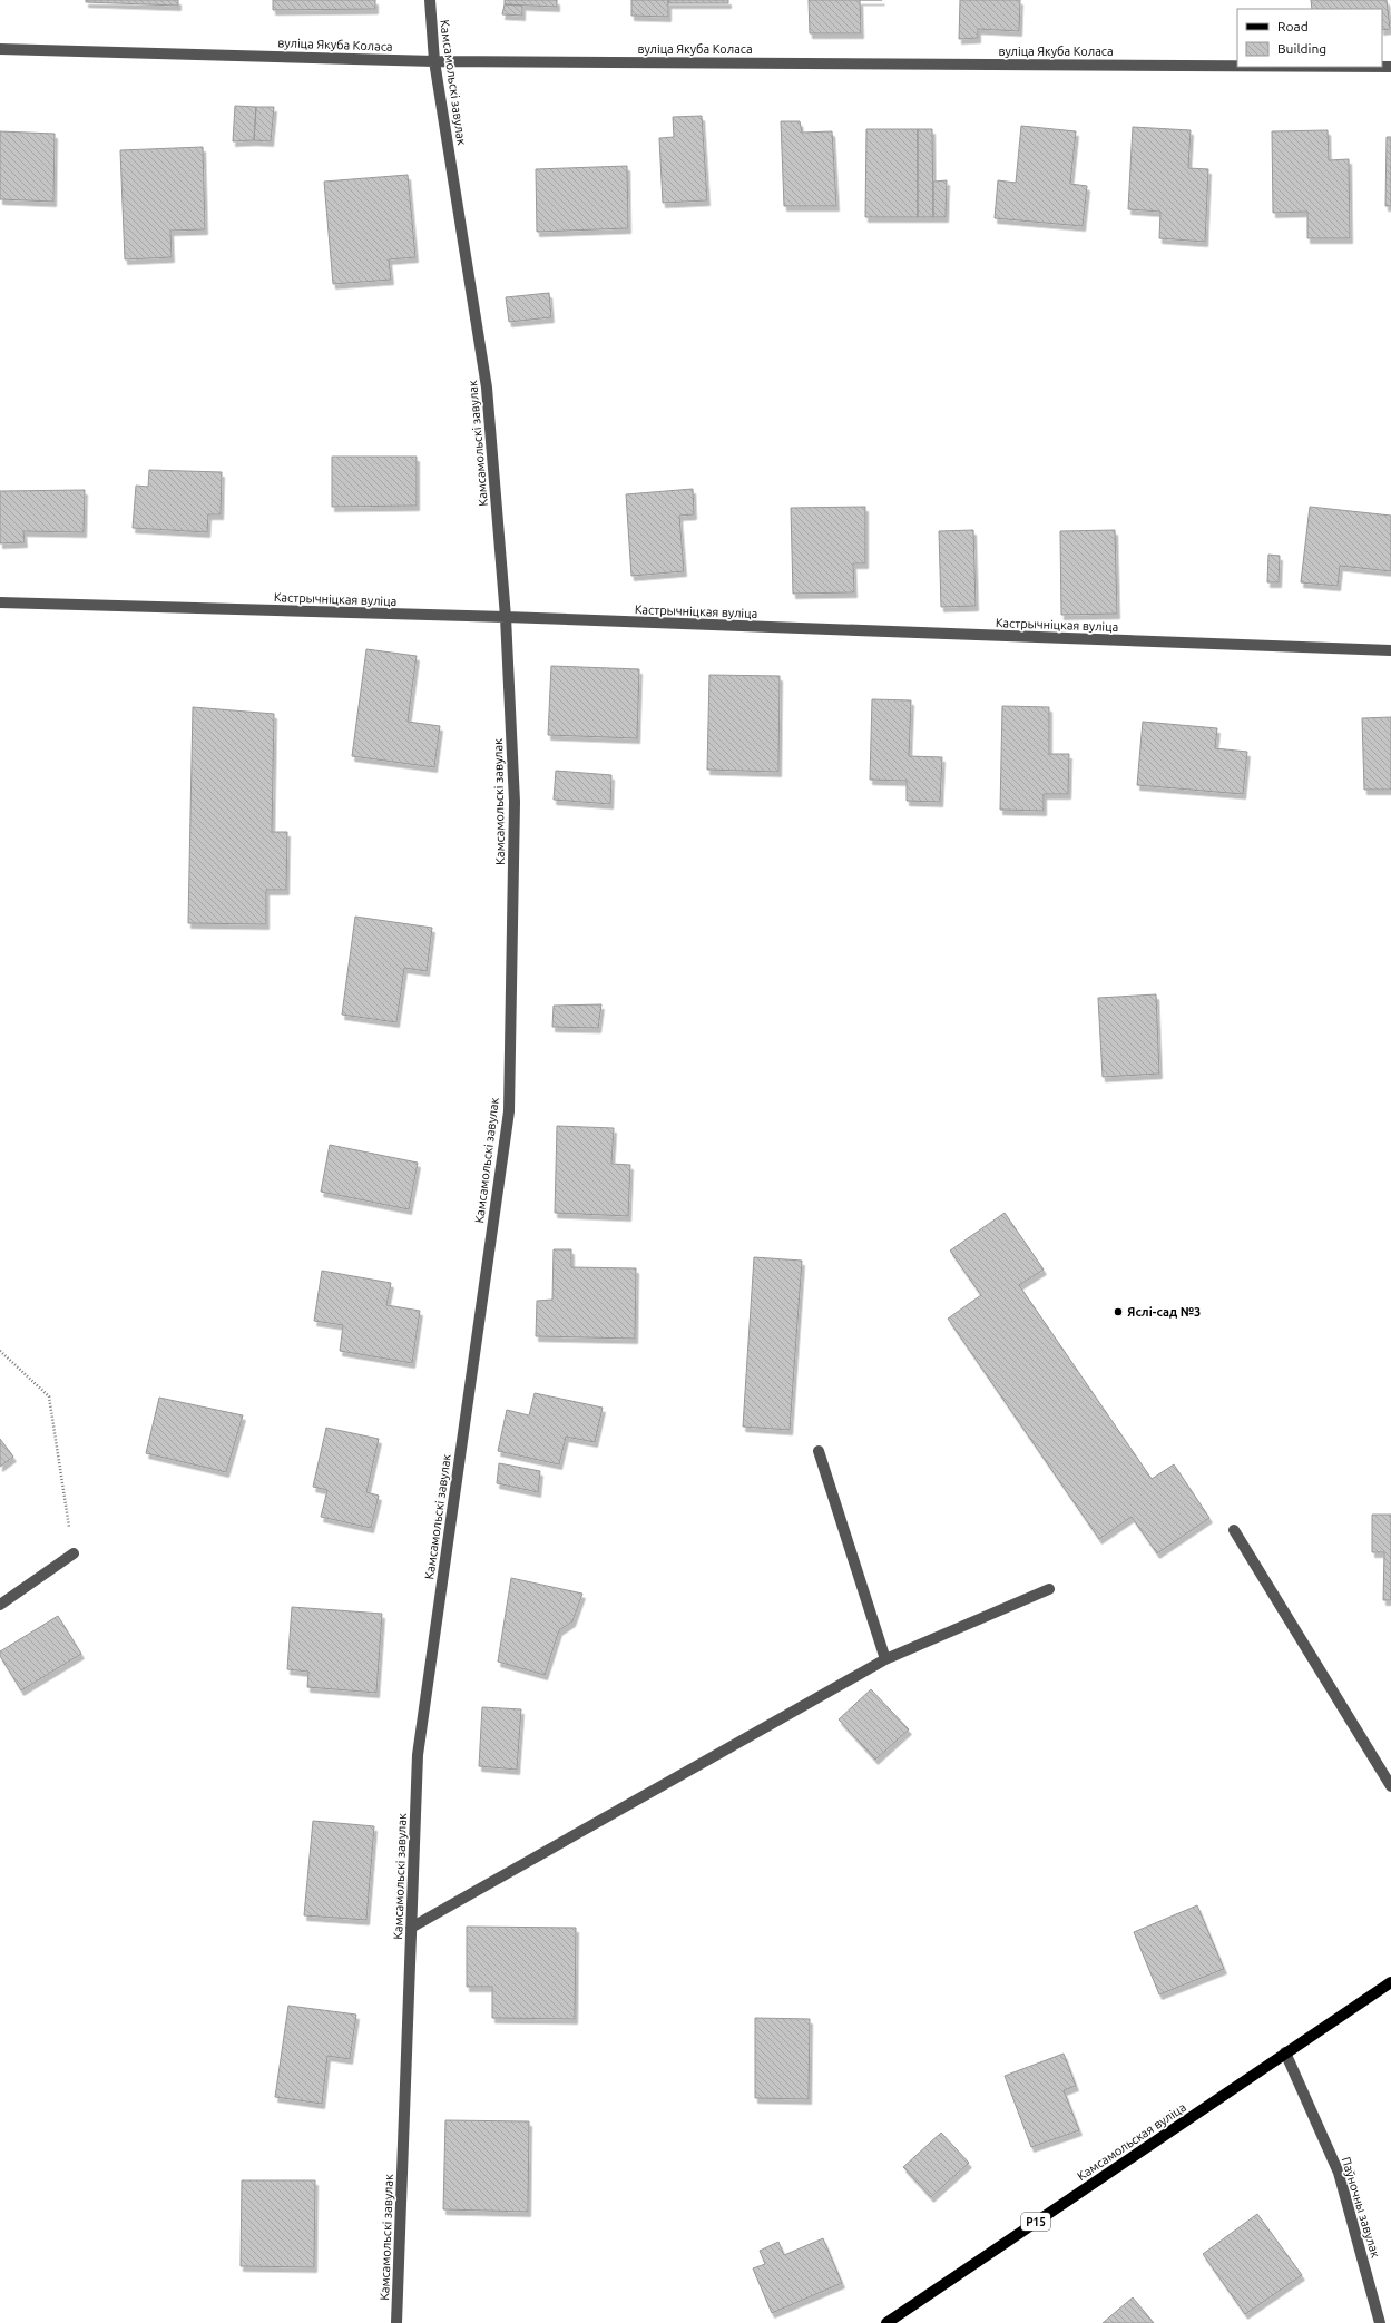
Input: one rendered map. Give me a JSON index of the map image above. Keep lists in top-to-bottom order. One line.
{"streets":{"main road":["Камсамольская вуліца","Р15"],"street":["вуліца Якуба Коласа","Камсамольскі завулак","Кастрычніцкая вуліца","Паўночны завулак"]},"crossings":[["вуліца Якуба Коласа","Камсамольскі завулак"],["Камсамольскі завулак","Кастрычніцкая вуліца"],["Камсамольская вуліца","Паўночны завулак"]],"places":["Яслі-сад №3"],"legend":["Road","Building"]}
